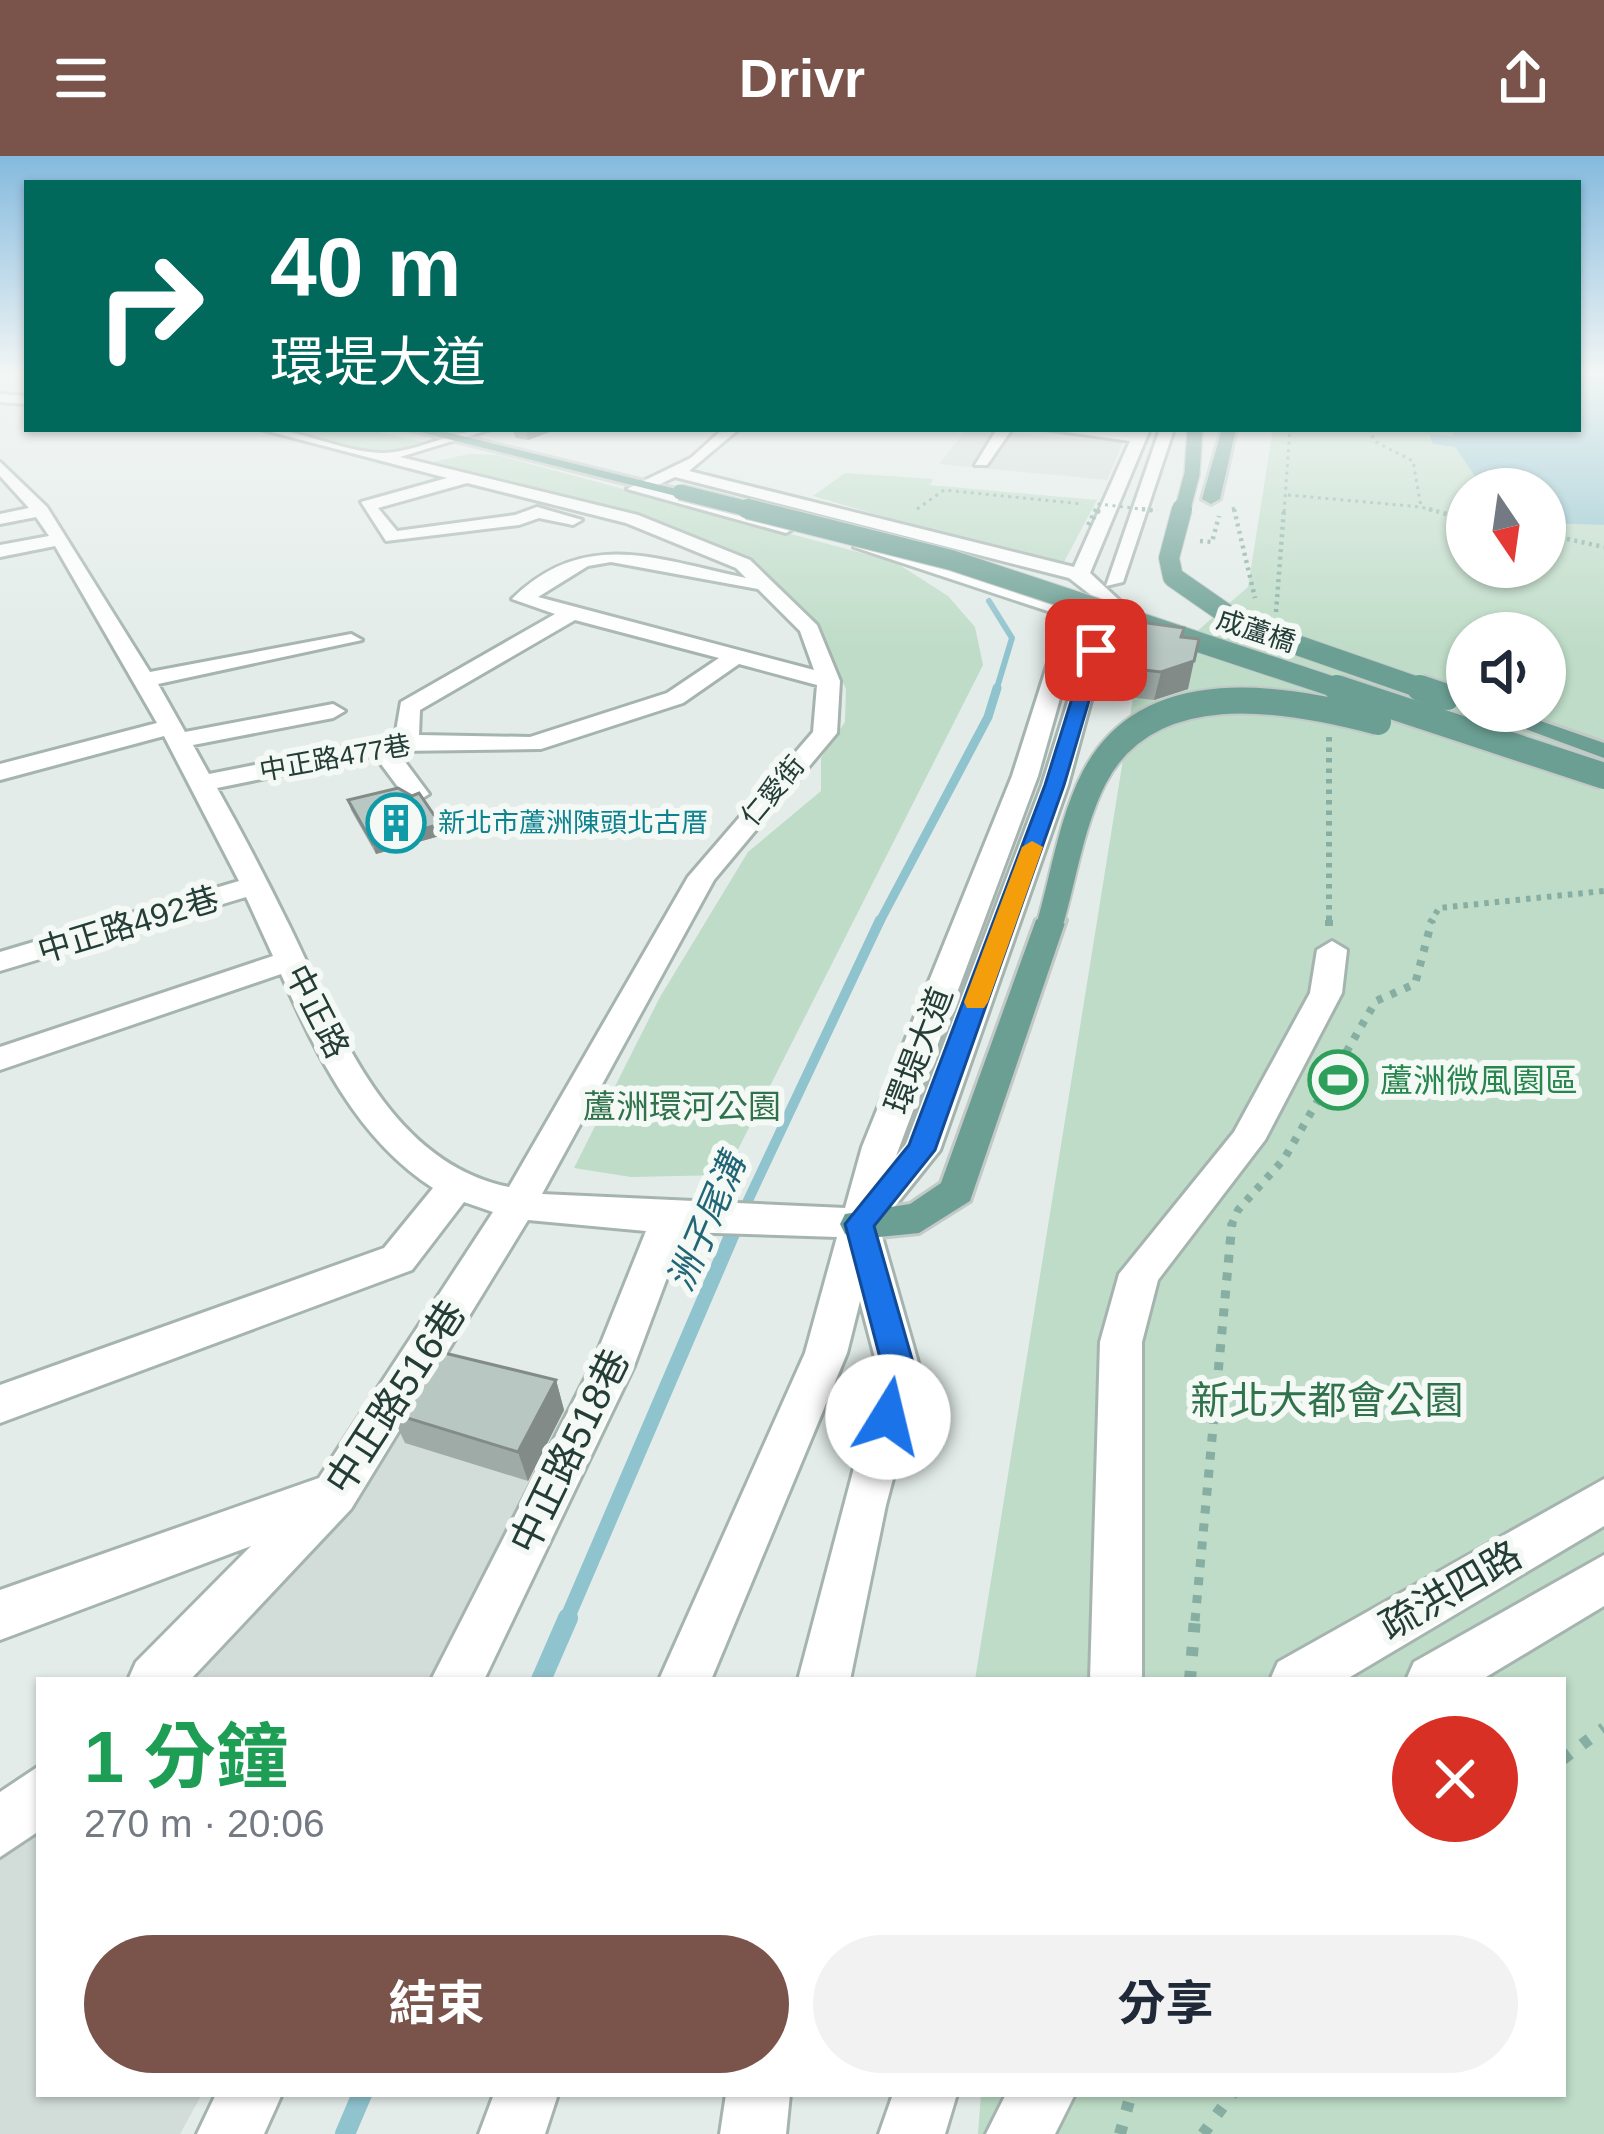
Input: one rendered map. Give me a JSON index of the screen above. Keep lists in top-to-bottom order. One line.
{"streets":{"main road":["成蘆橋"],"street":["中正路477巷","仁愛街","中正路492巷","中正路","環堤大道","中正路516巷","中正路518巷","疏洪四路"]},"crossings":[["中正路477巷","中正路"],["仁愛街","中正路"],["仁愛街","中正路516巷"],["中正路492巷","中正路"],["中正路","環堤大道"],["中正路","中正路516巷"],["中正路","中正路518巷"]],"water":["洲子尾溝"],"parks":["蘆洲環河公園","新北大都會公園"],"places":{"building":["新北市蘆洲陳頭北古厝"],"sports":["蘆洲微風園區"]},"north":"bottom","page":{"header":"Drivr","turn":["40 m","環堤大道"],"heading":["1 分鐘","270 m · 20:06"],"buttons":["結束","分享"]}}
